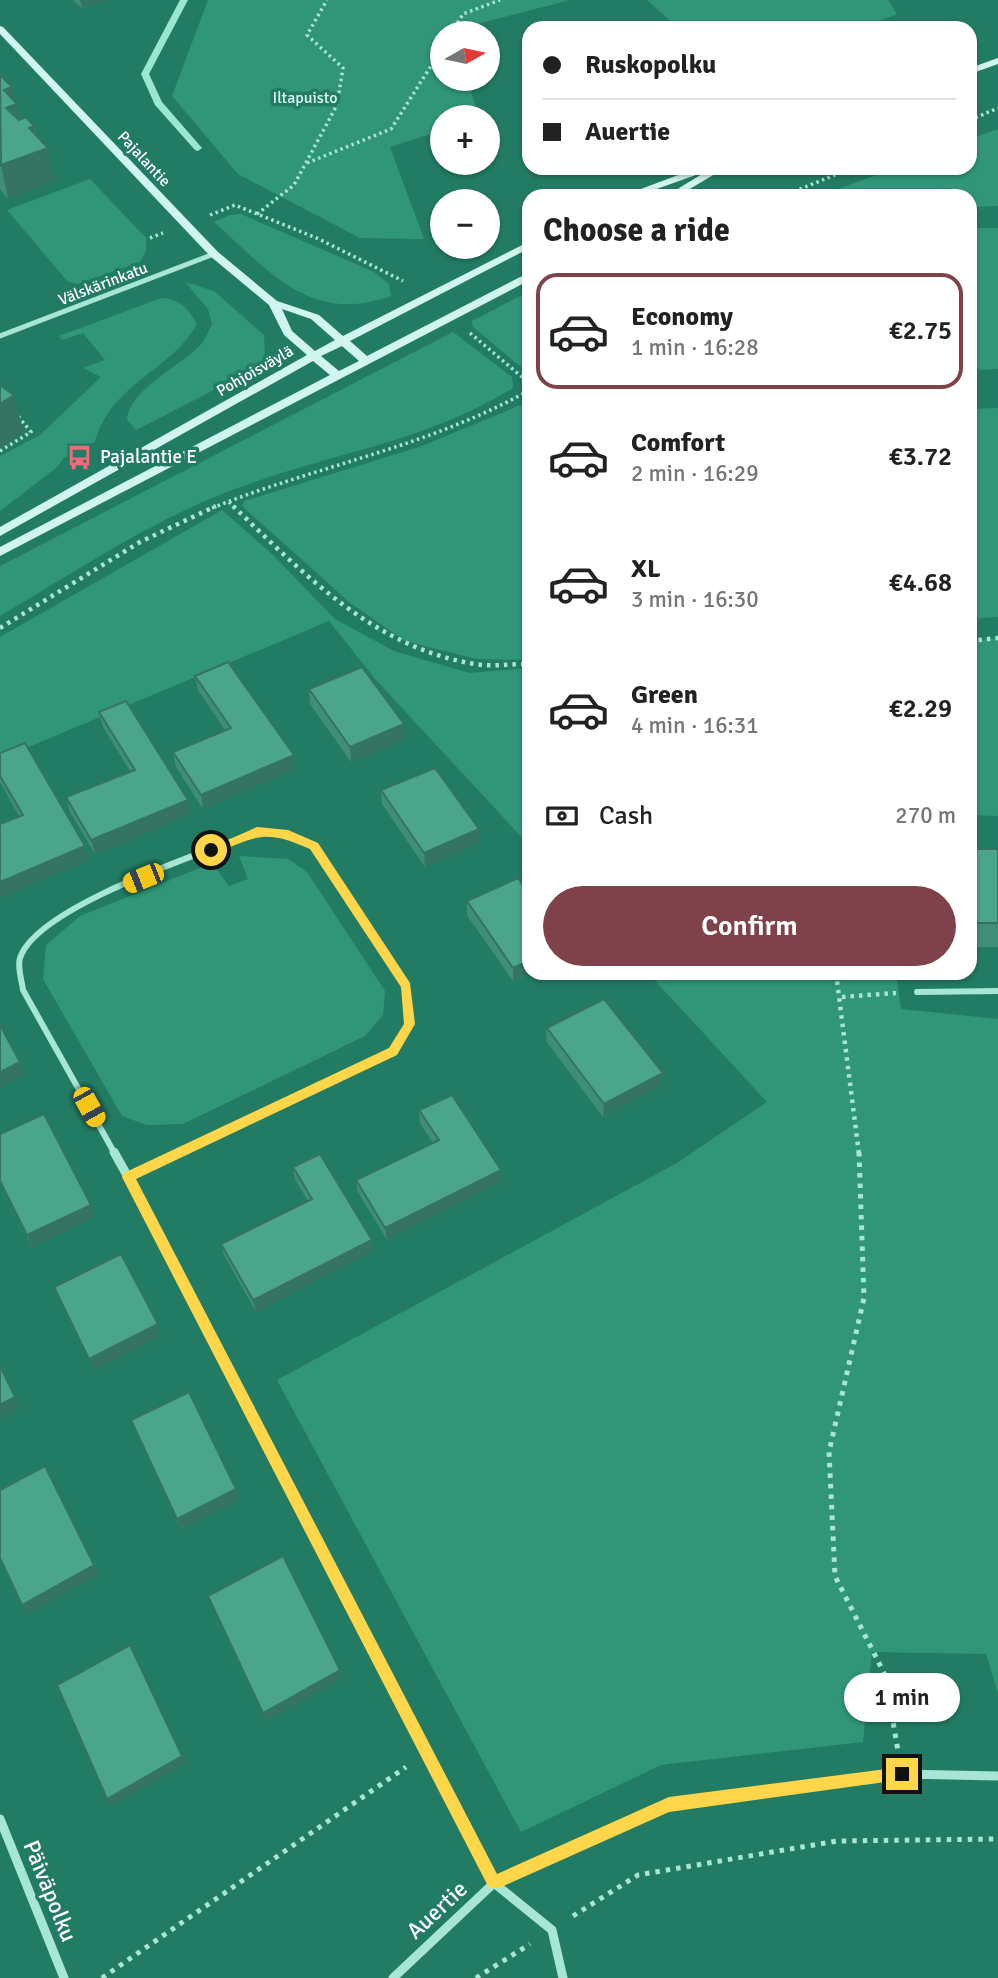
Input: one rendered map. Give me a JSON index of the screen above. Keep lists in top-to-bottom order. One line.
{"streets":{"main road":["Pajalantie","Pohjoisväylä"],"street":["Välskärinkatu","Päiväpolku","Auertie"]},"crossings":[["Pajalantie","Välskärinkatu"],["Pajalantie","Pohjoisväylä"]],"parks":["Iltapuisto"],"places":{"bus stop":["Pajalantie E"]},"north":"right","page":{"map_buttons":["+","−"],"banner":["Ruskopolku","Auertie"],"heading":"Choose a ride","list":[{"name":"Economy","note":"1 min · 16:28","value":"€2.75"},{"name":"Comfort","note":"2 min · 16:29","value":"€3.72"},{"name":"XL","note":"3 min · 16:30","value":"€4.68"},{"name":"Green","note":"4 min · 16:31","value":"€2.29"}],"pay":["Cash","270 m"],"buttons":"Confirm","bubble":"1 min"}}
